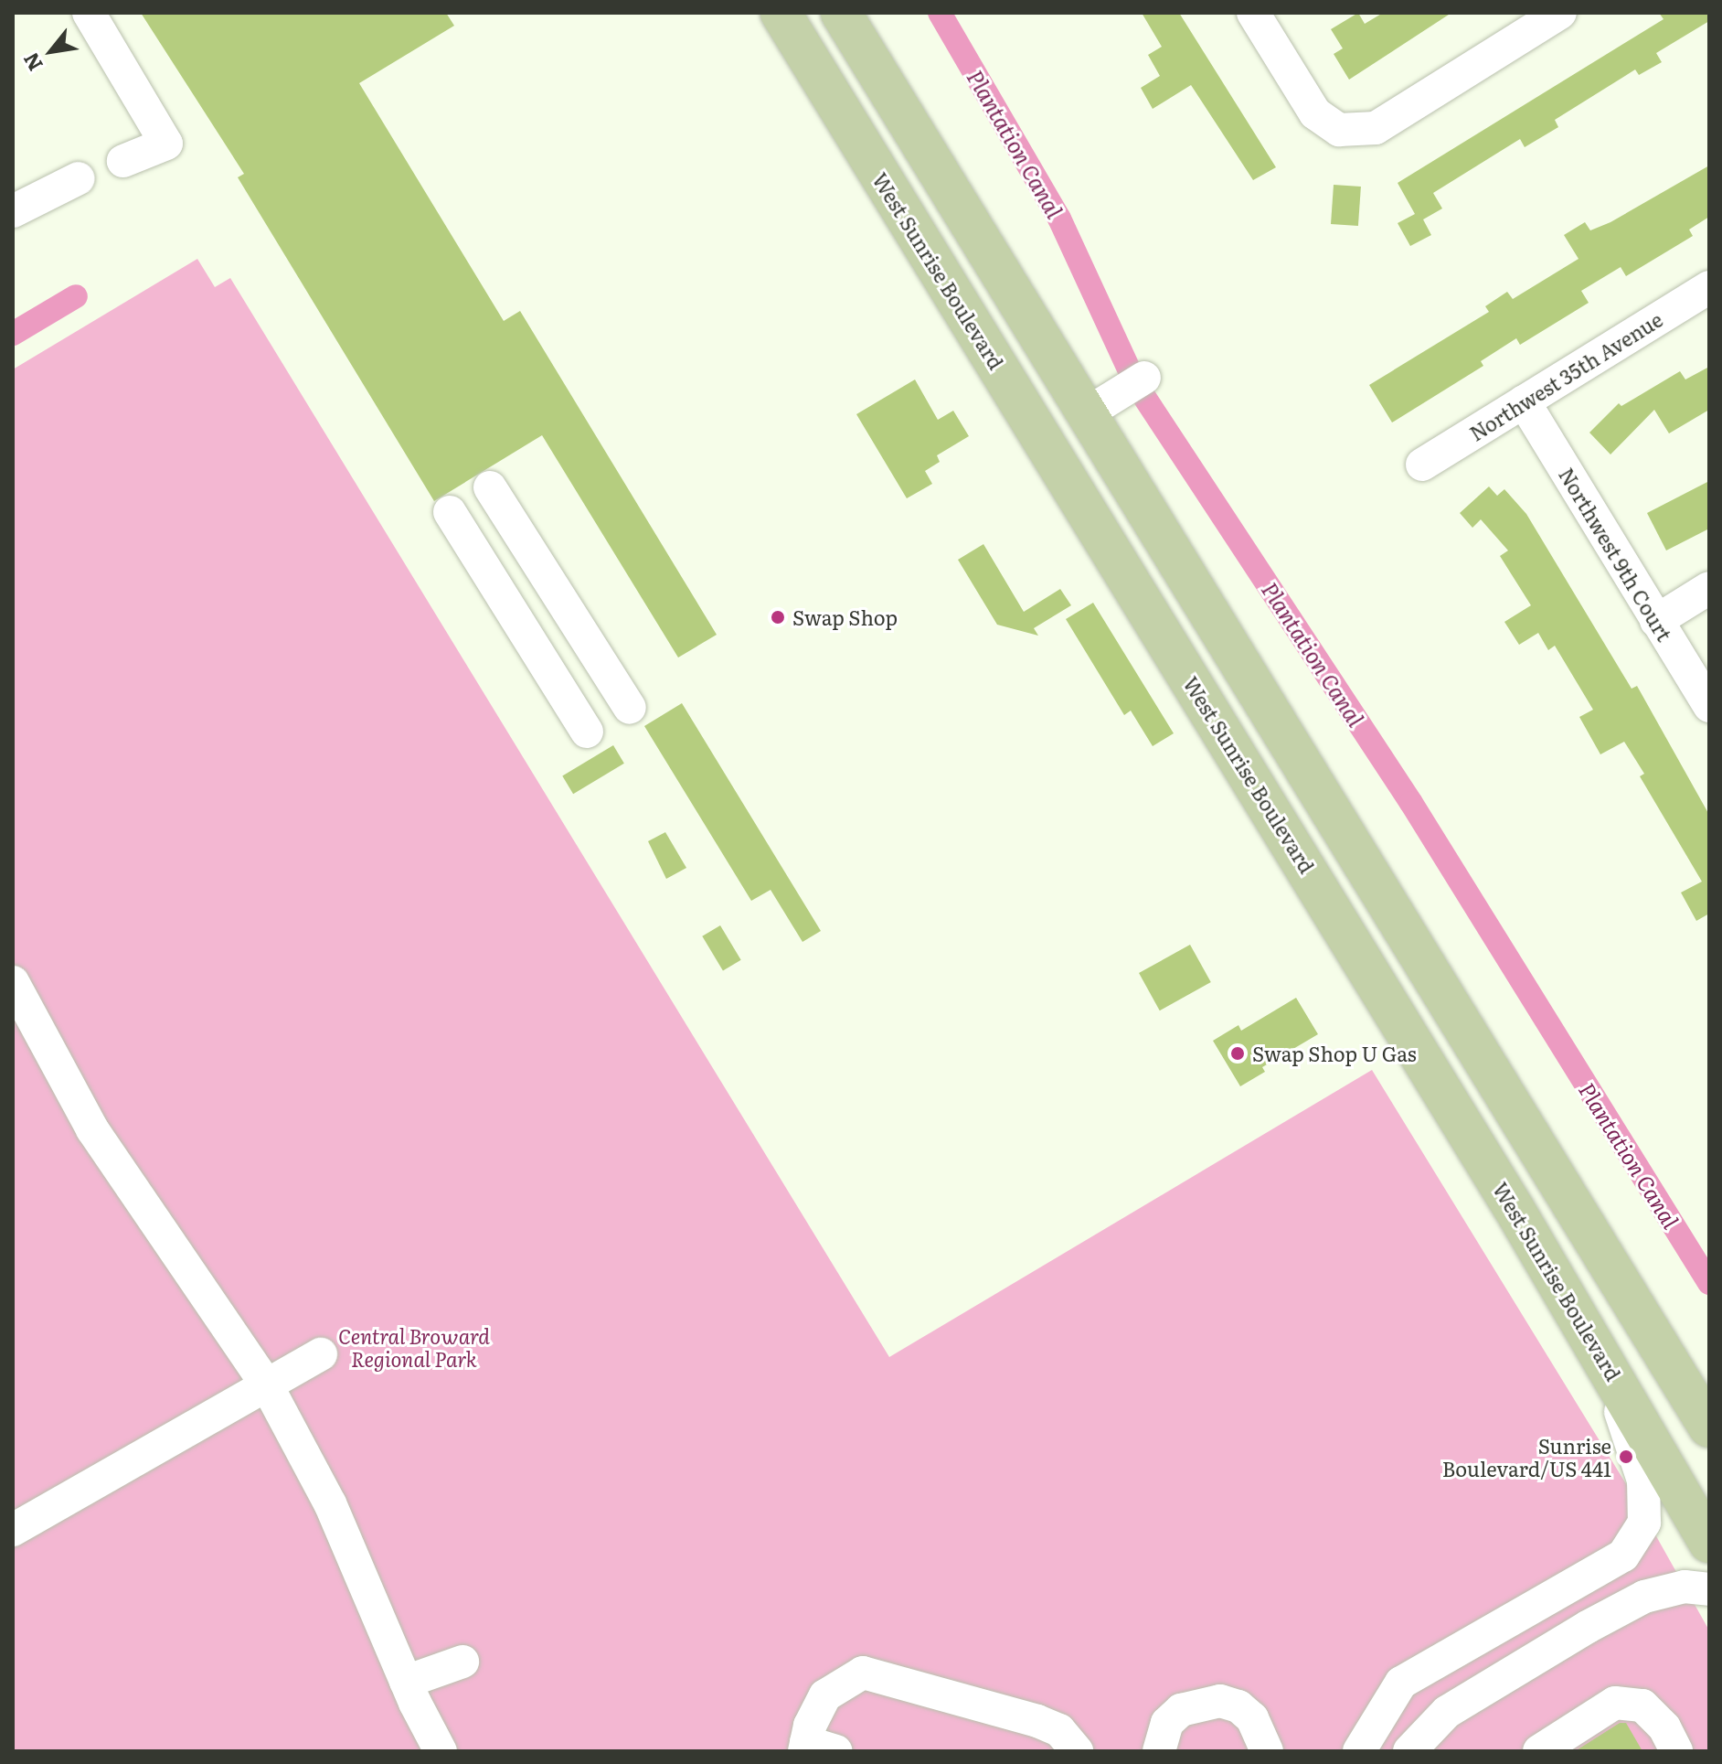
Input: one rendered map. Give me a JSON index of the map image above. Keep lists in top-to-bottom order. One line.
{"streets":{"main road":["West Sunrise Boulevard"],"street":["Northwest 35th Avenue","Northwest 9th Court"]},"crossings":[["Northwest 35th Avenue","Northwest 9th Court"]],"water":["Plantation Canal"],"parks":["Central Broward Regional Park"],"places":["Swap Shop","Swap Shop U Gas","Sunrise Boulevard/US 441"],"north":"bottom left"}
